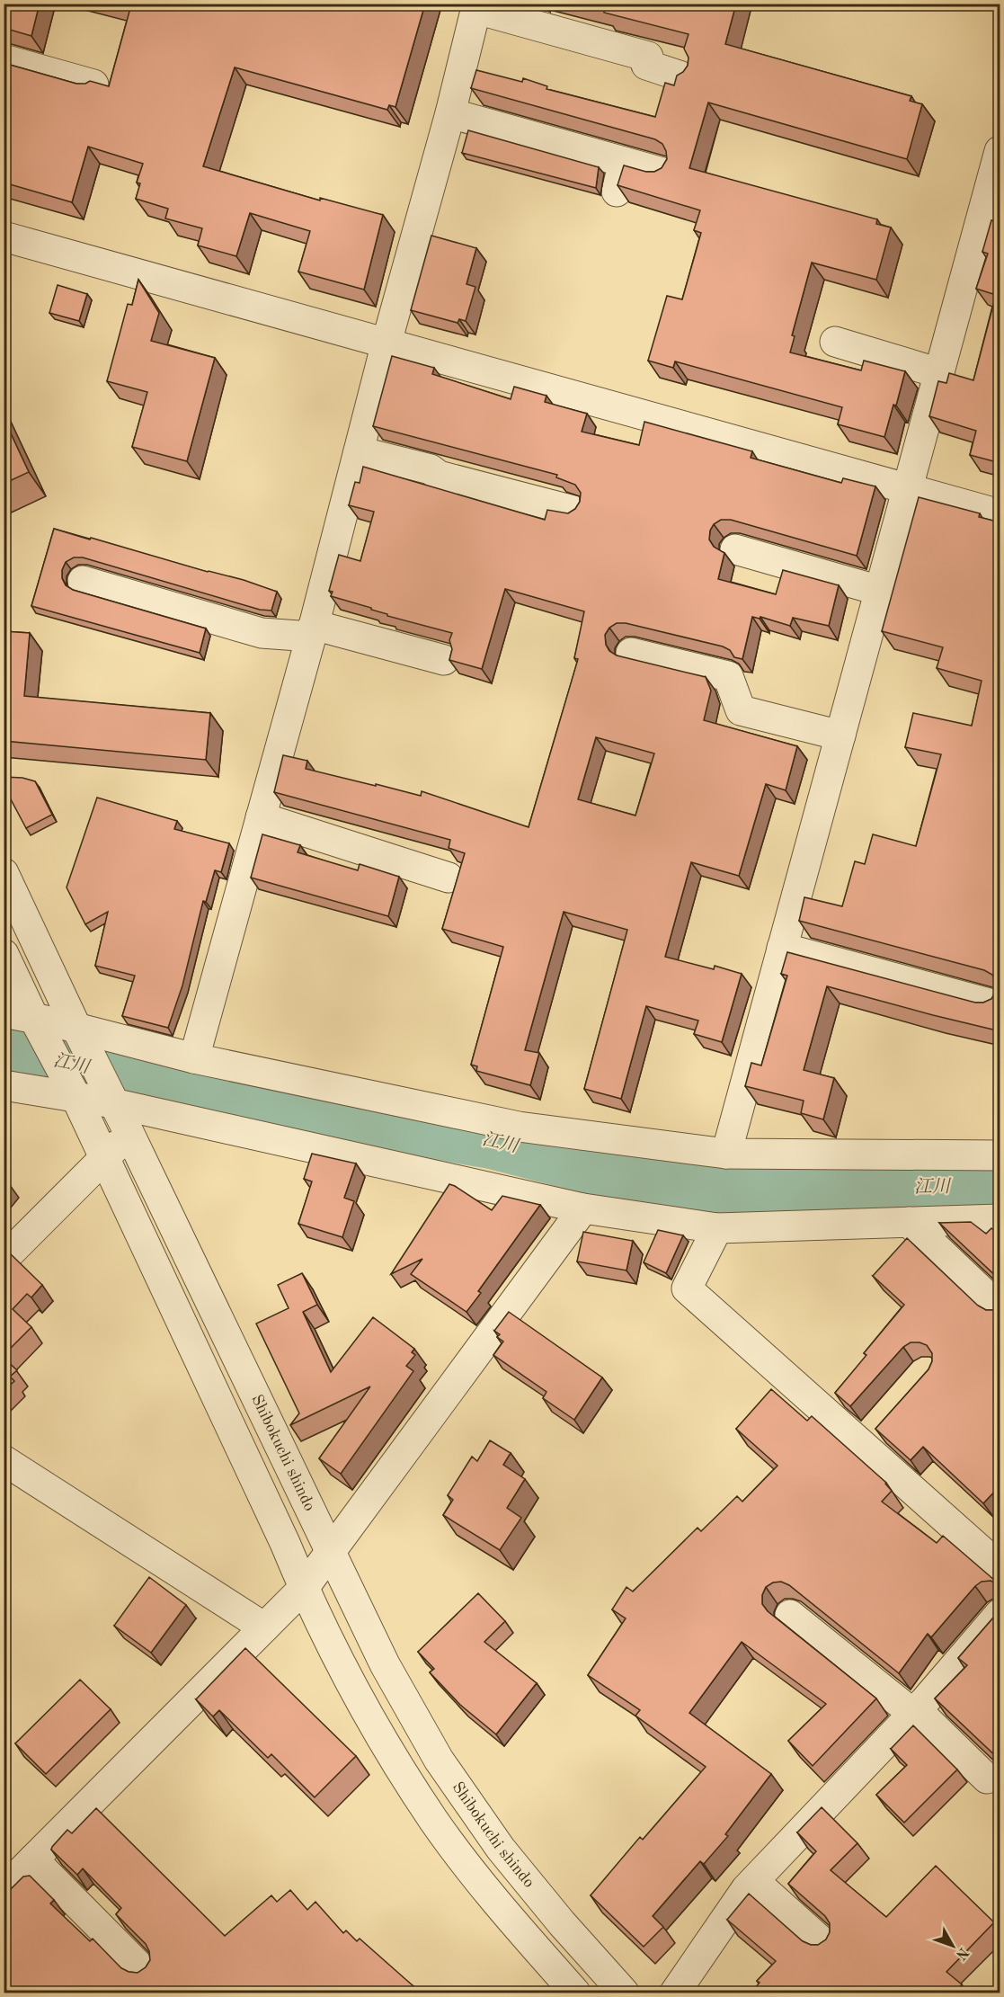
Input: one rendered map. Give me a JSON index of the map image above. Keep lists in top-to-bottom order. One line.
{"streets":{"street":["Shibokuchi shindo"]},"water":["江川"],"north":"bottom right"}
